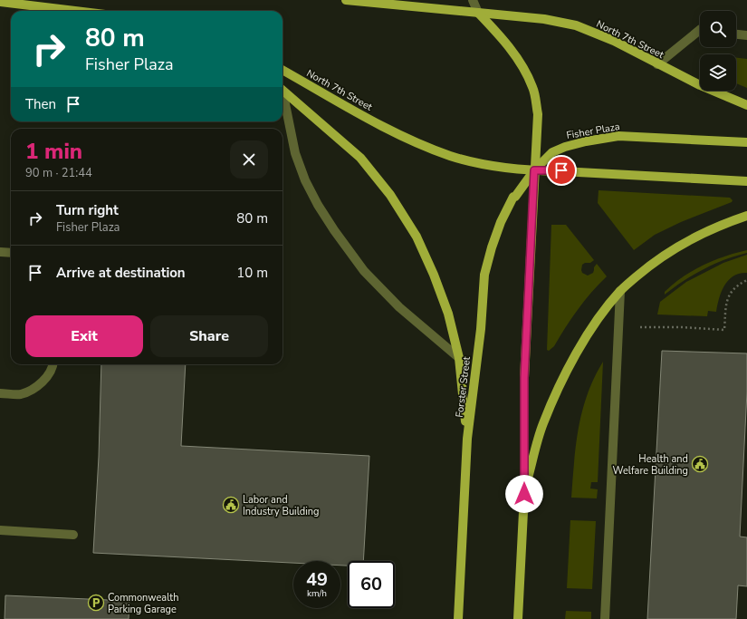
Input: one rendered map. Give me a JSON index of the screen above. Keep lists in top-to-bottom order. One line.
{"streets":{"main road":["North 7th Street","Fisher Plaza","Forster Street"]},"crossings":[["North 7th Street","Fisher Plaza"],["North 7th Street","Forster Street"],["Fisher Plaza","Forster Street"]],"places":{"public building":["Health and Welfare Building","Labor and Industry Building"],"parking":["Commonwealth Parking Garage"]},"page":{"turn":["80 m","Fisher Plaza"],"then":"Then","heading":["1 min","90 m · 21:44"],"list":[{"name":"Turn right","note":"Fisher Plaza","value":"80 m"},{"name":"Arrive at destination","value":"10 m"}],"buttons":["Exit","Share"],"speed":"49 km/h","limit":"60"}}
